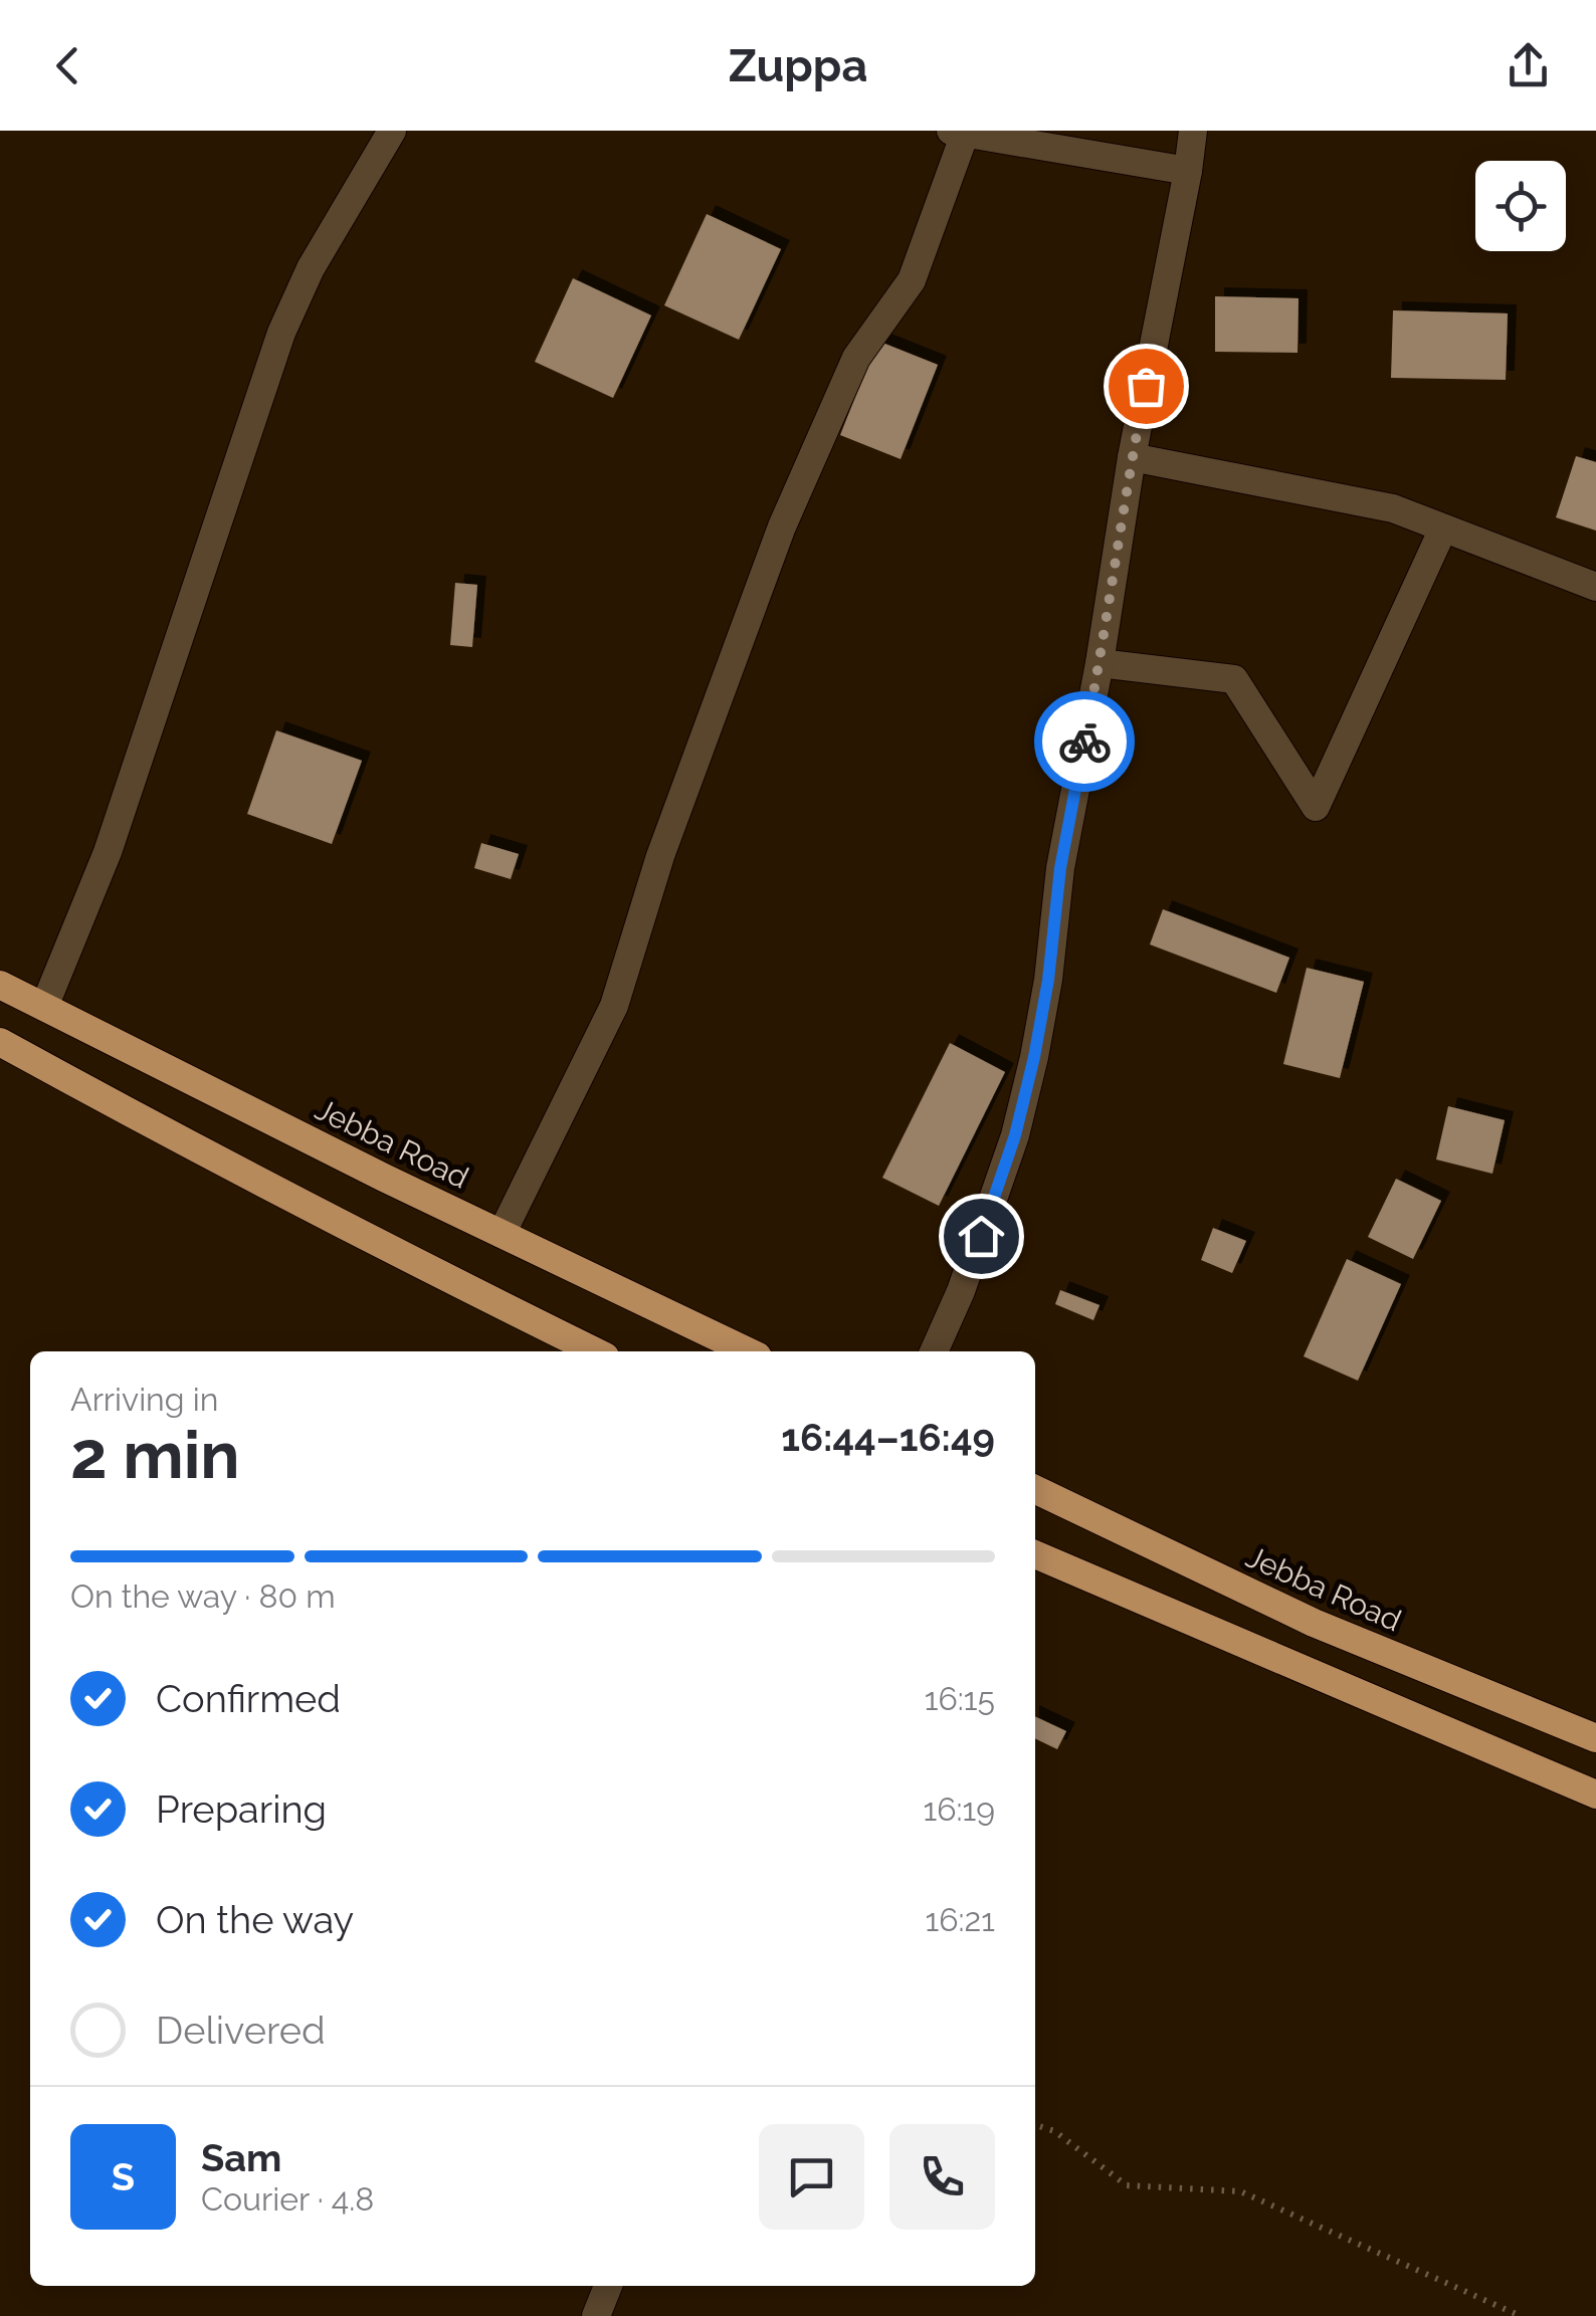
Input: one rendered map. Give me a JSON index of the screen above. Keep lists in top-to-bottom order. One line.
{"streets":{"highway":["Jebba Road"]},"page":{"header":"Zuppa","heading":["2 min","Arriving in","16:44–16:49"],"panel":["Sam","Courier · 4.8"],"bar":"On the way · 80 m","list":[["Confirmed","16:15"],["Preparing","16:19"],["On the way","16:21"],"Delivered"],"round":"S"}}
